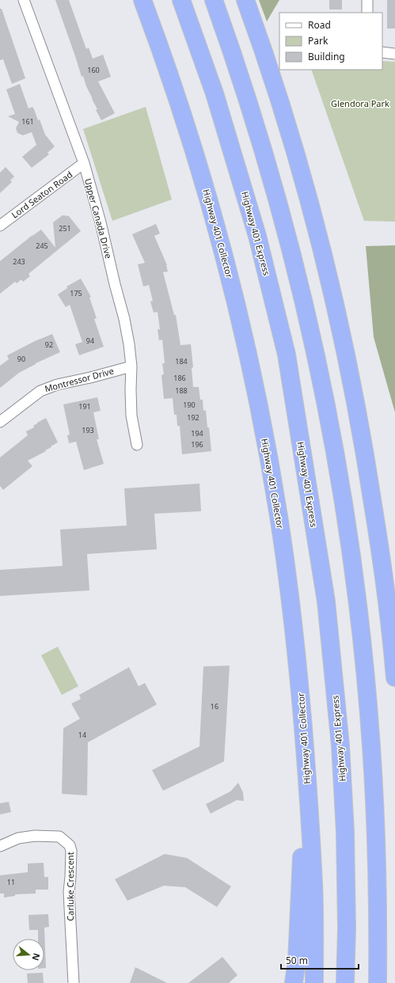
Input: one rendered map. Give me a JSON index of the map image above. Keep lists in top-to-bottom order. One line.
{"streets":{"highway":["Highway 401 Collector","Highway 401 Express"],"street":["Lord Seaton Road","Upper Canada Drive","Montressor Drive","Carluke Crescent"]},"crossings":[["Lord Seaton Road","Upper Canada Drive"],["Upper Canada Drive","Montressor Drive"]],"parks":["Glendora Park"],"house_numbers":["160","161","251","245","243","175","94","92","90","184","186","188","190","191","192","193","194","196","16","14","11"],"legend":["Road","Park","Building"],"scale_bar":"50 m","north":"right"}
